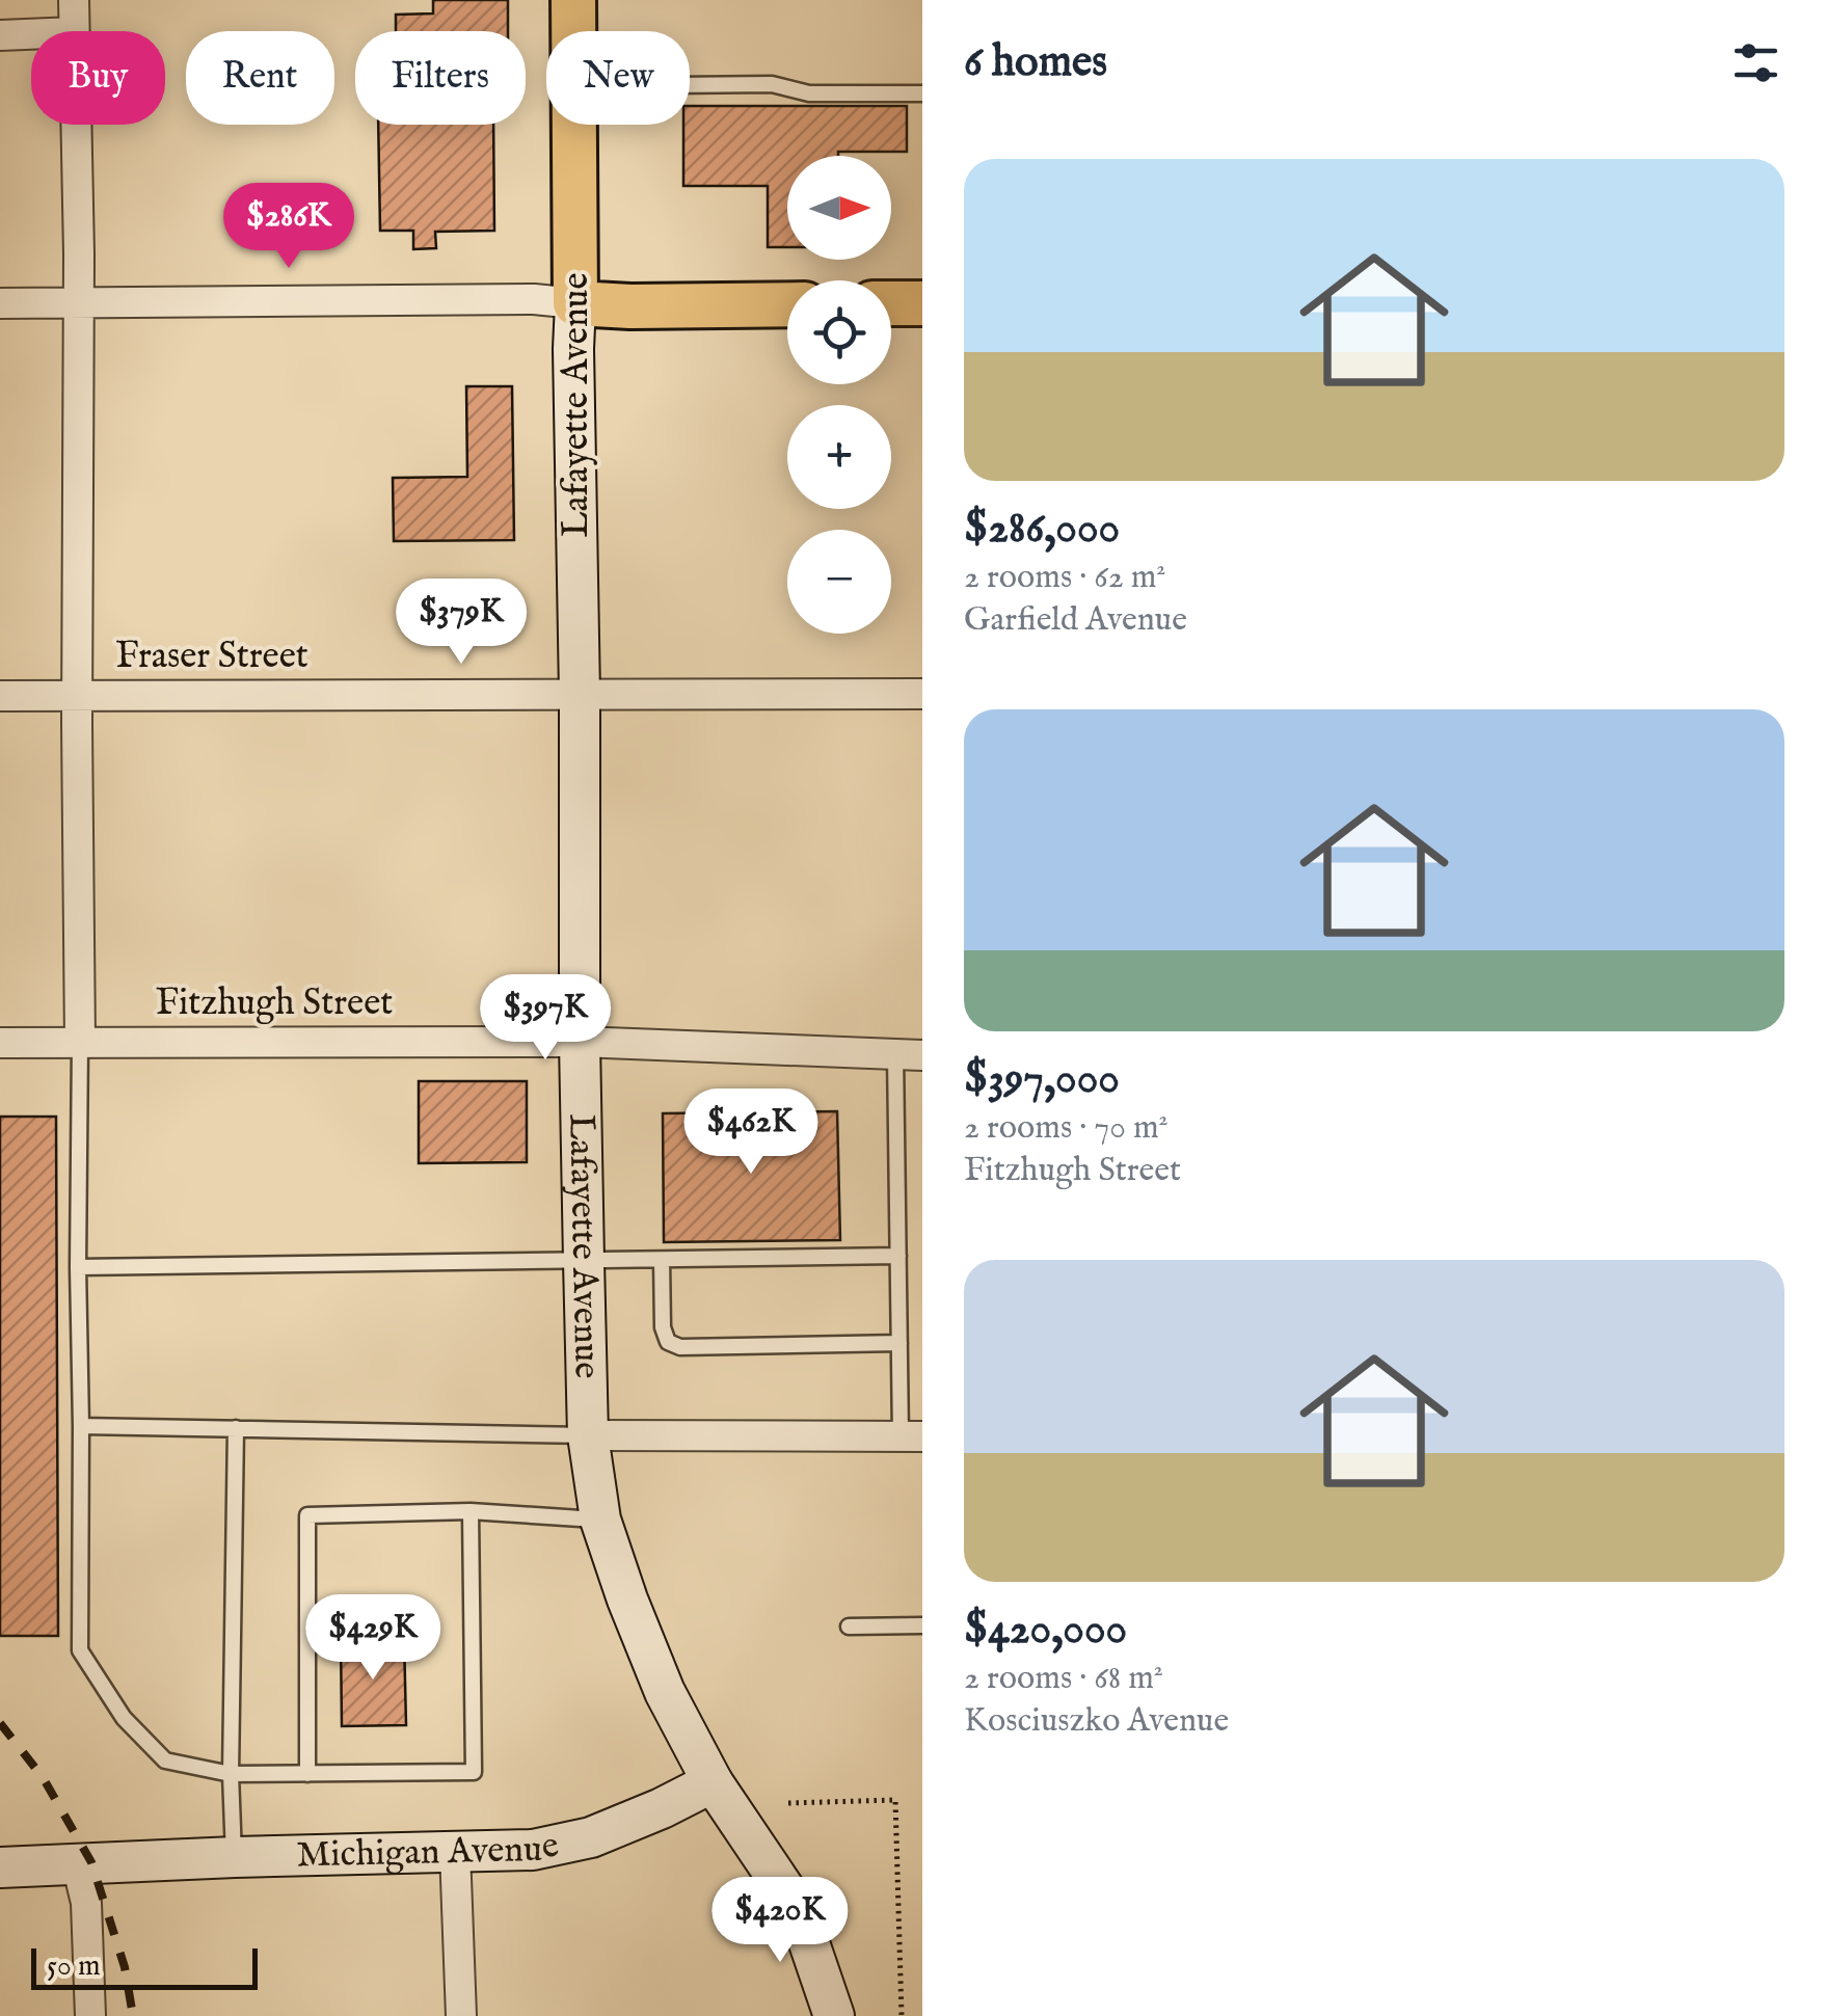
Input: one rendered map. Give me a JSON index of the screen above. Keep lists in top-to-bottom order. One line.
{"streets":{"main road":["Lafayette Avenue","Michigan Avenue"],"street":["Fraser Street","Fitzhugh Street"]},"crossings":[["Lafayette Avenue","Fraser Street"],["Lafayette Avenue","Fitzhugh Street"],["Lafayette Avenue","Michigan Avenue"]],"scale_bar":"50 m","north":"right","page":{"heading":"6 homes","chip":["Buy","Rent","Filters","New"],"list":[{"name":"$286,000","note":"2 rooms · 62 m² · Garfield Avenue"},{"name":"$397,000","note":"2 rooms · 70 m² · Fitzhugh Street"},{"name":"$420,000","note":"2 rooms · 68 m² · Kosciuszko Avenue"}],"map_buttons":["+","−"],"price":["$286K","$379K","$397K","$462K","$429K","$420K"],"scale":"50 m"}}
